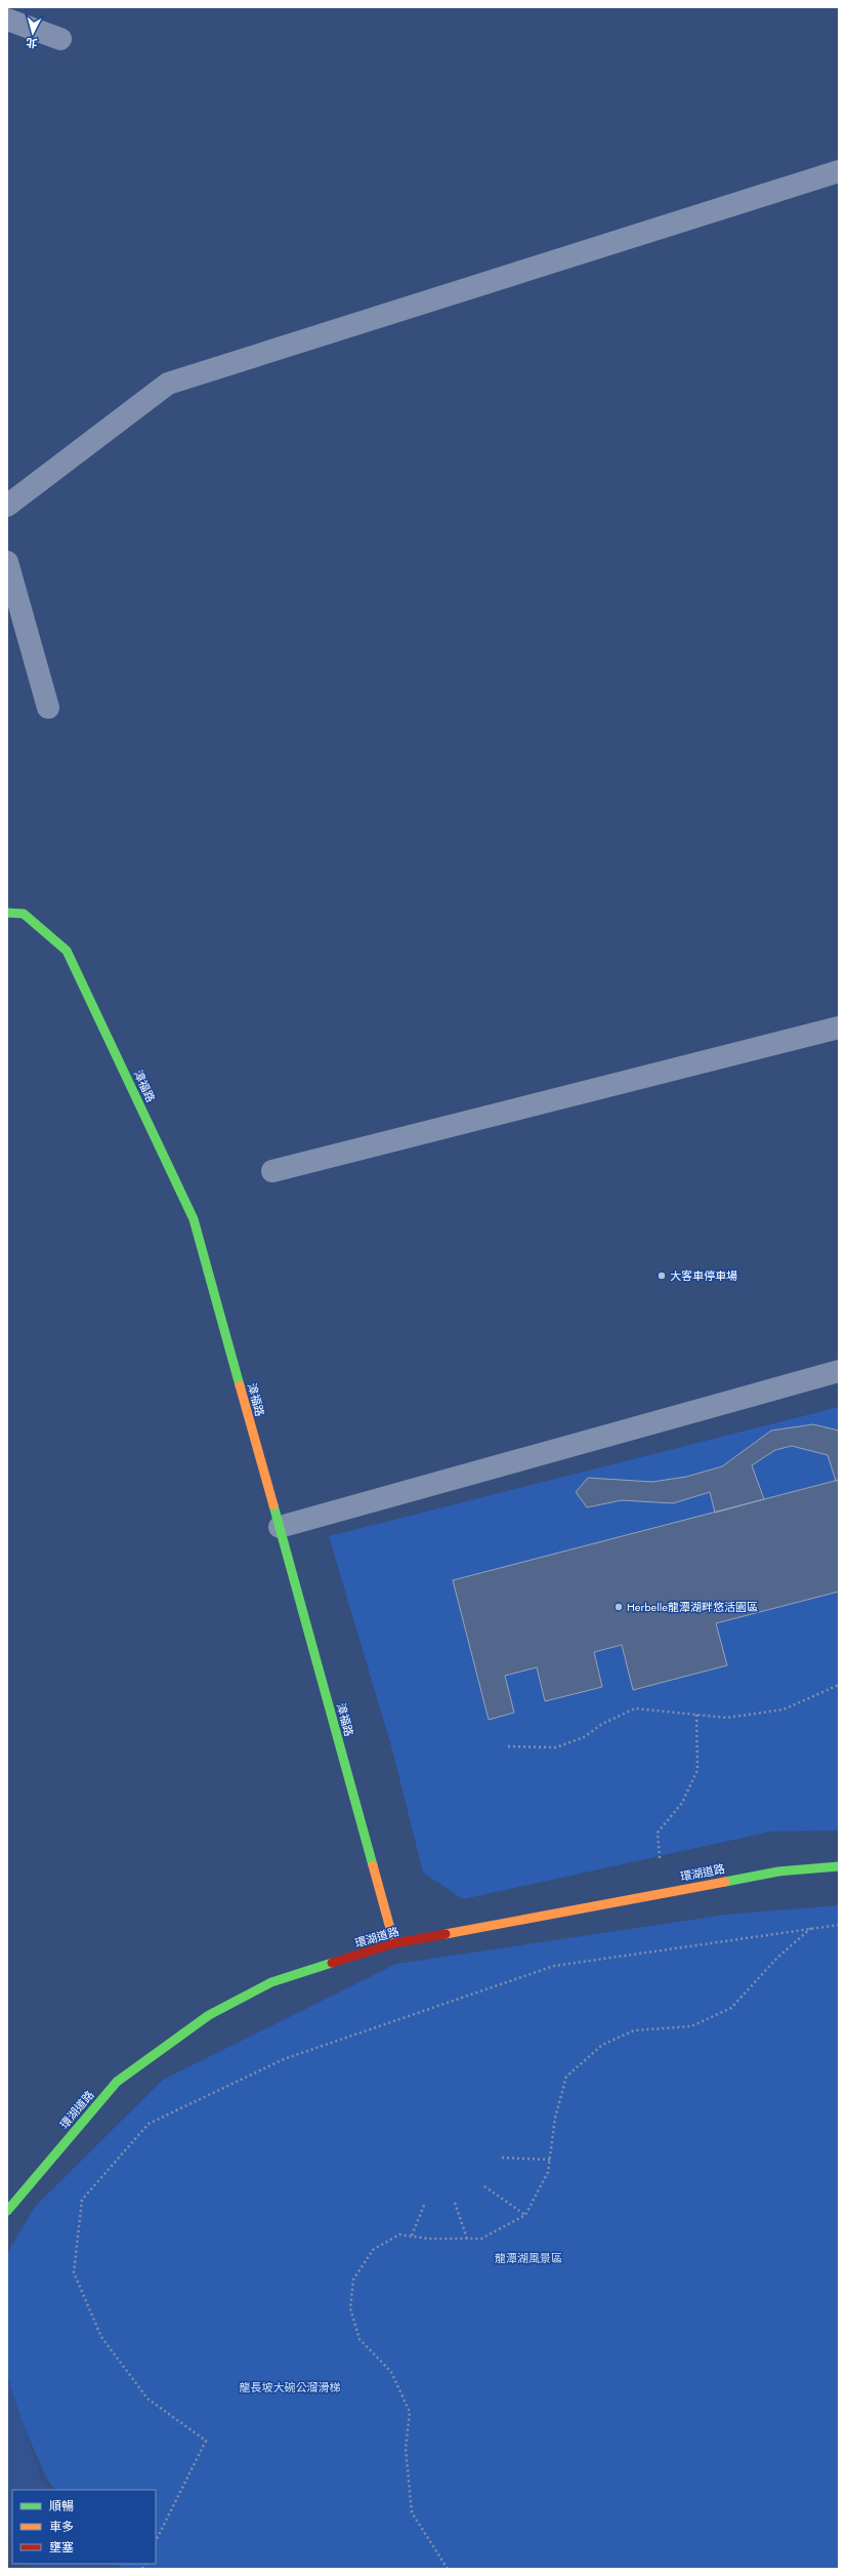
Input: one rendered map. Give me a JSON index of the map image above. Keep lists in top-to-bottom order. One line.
{"streets":{"street":["漳福路","環湖道路"]},"crossings":[["漳福路","環湖道路"]],"parks":["龍潭湖風景區","龍長坡大碗公溜滑梯"],"places":["大客車停車場","Herbelle龍潭湖畔悠活園區"],"legend":["順暢","車多","壅塞"],"north":"bottom"}
